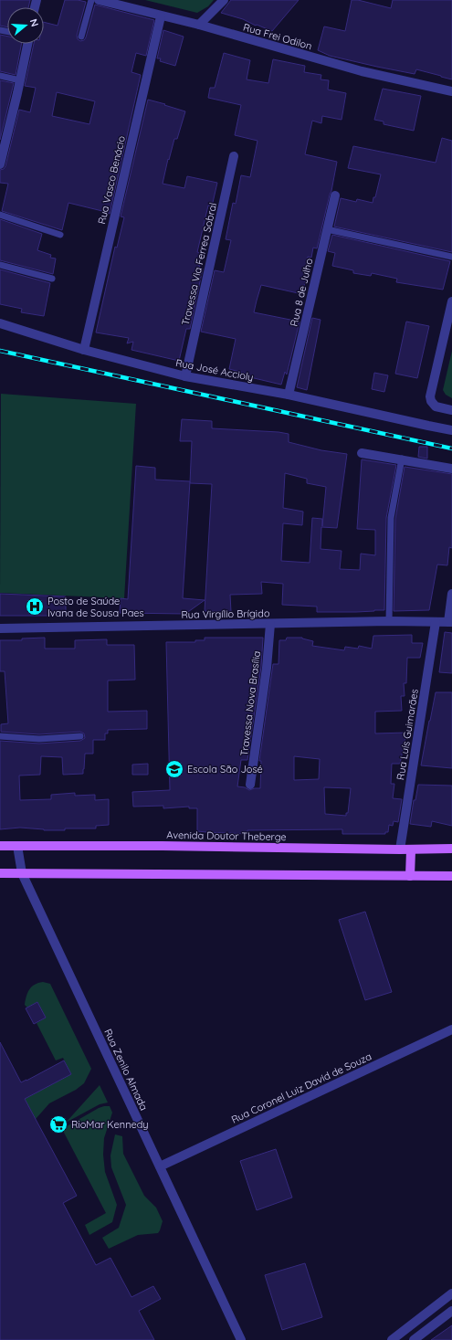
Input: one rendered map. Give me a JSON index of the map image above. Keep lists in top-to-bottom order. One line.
{"streets":{"main road":["Avenida Doutor Theberge"],"street":["Rua Frei Odilon","Rua Vasco Benácio","Travessa Via Ferrea Sobral","Rua 8 de Julho","Rua José Accioly","Rua Virgílio Brígido","Travessa Nova Brasília","Rua Luís Guimarães","Rua Zenilo Almada","Rua Coronel Luiz David de Souza"]},"crossings":[["Rua Frei Odilon","Rua Vasco Benácio"],["Rua Vasco Benácio","Rua José Accioly"],["Travessa Via Ferrea Sobral","Rua José Accioly"],["Rua 8 de Julho","Rua José Accioly"],["Rua Virgílio Brígido","Travessa Nova Brasília"],["Rua Virgílio Brígido","Rua Luís Guimarães"],["Rua Luís Guimarães","Avenida Doutor Theberge"],["Avenida Doutor Theberge","Rua Zenilo Almada"],["Rua Zenilo Almada","Rua Coronel Luiz David de Souza"]],"places":{"hospital":["Posto de Saúde Ivana de Sousa Paes"],"school or university":["Escola São José"],"supermarket":["RioMar Kennedy"]},"north":"right"}
